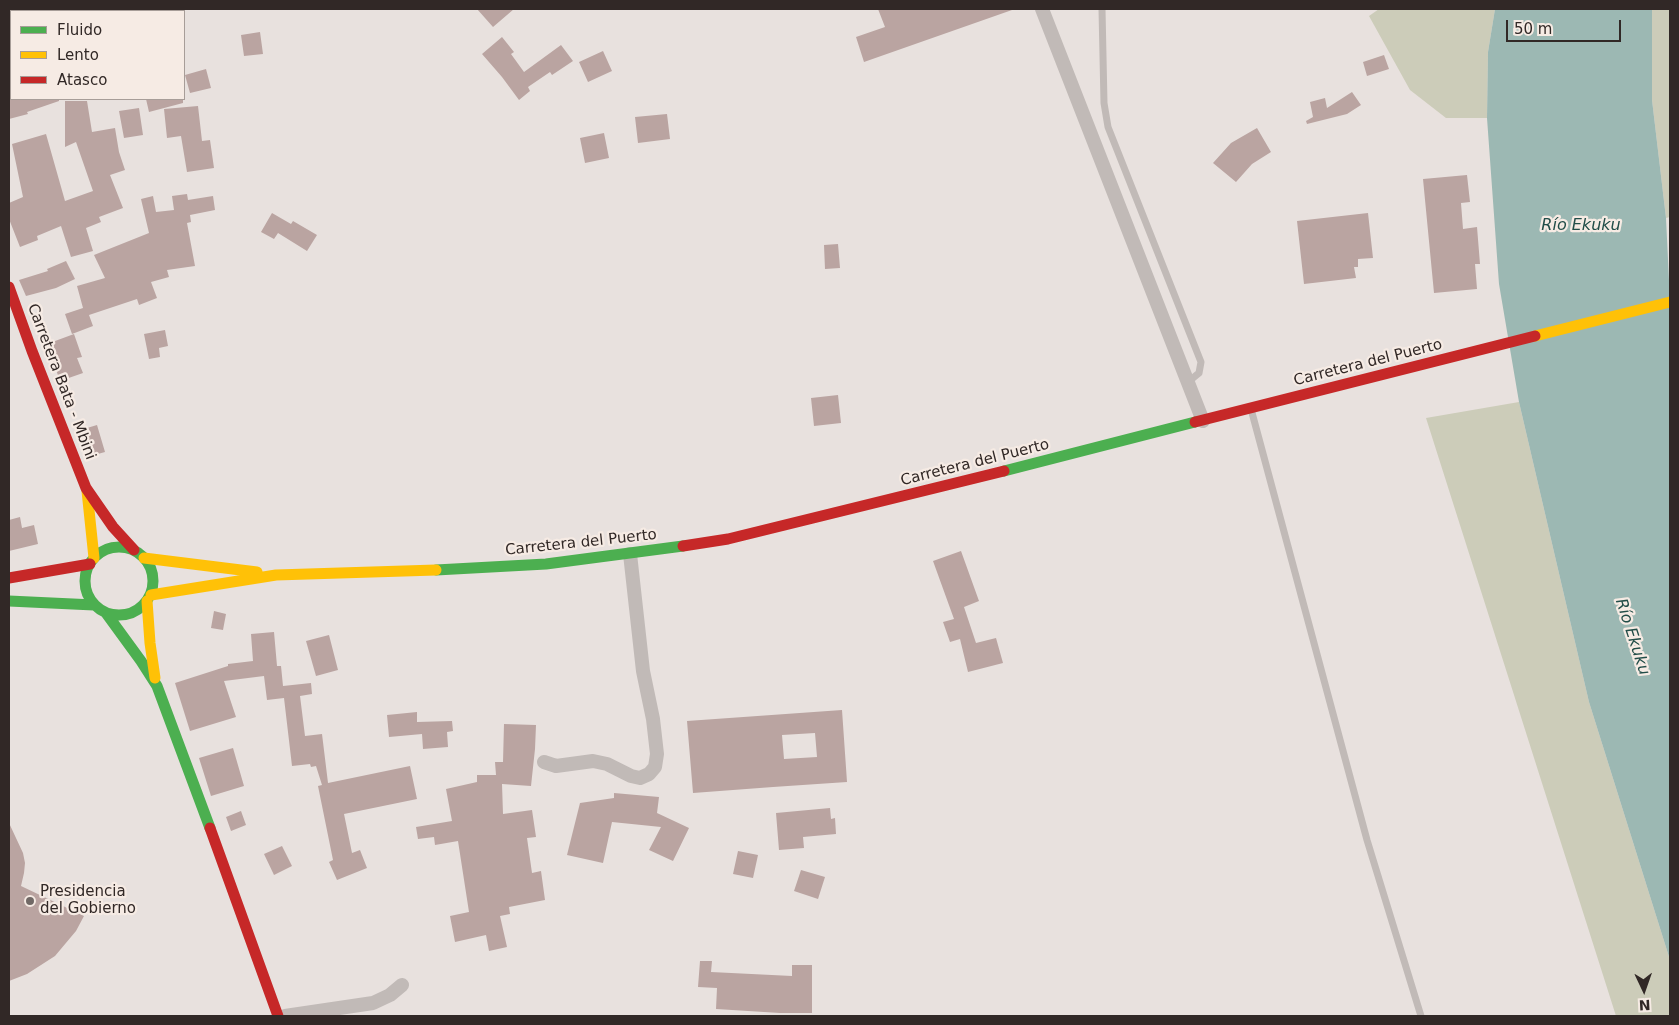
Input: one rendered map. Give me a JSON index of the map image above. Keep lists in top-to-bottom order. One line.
{"streets":{"main road":["Carretera del Puerto","Carretera Bata - Mbini"]},"crossings":[["Carretera del Puerto","Carretera Bata - Mbini"]],"water":["Río Ekuku"],"places":["Presidencia del Gobierno"],"legend":["Fluido","Lento","Atasco"],"scale_bar":"50 m","north":"bottom"}
